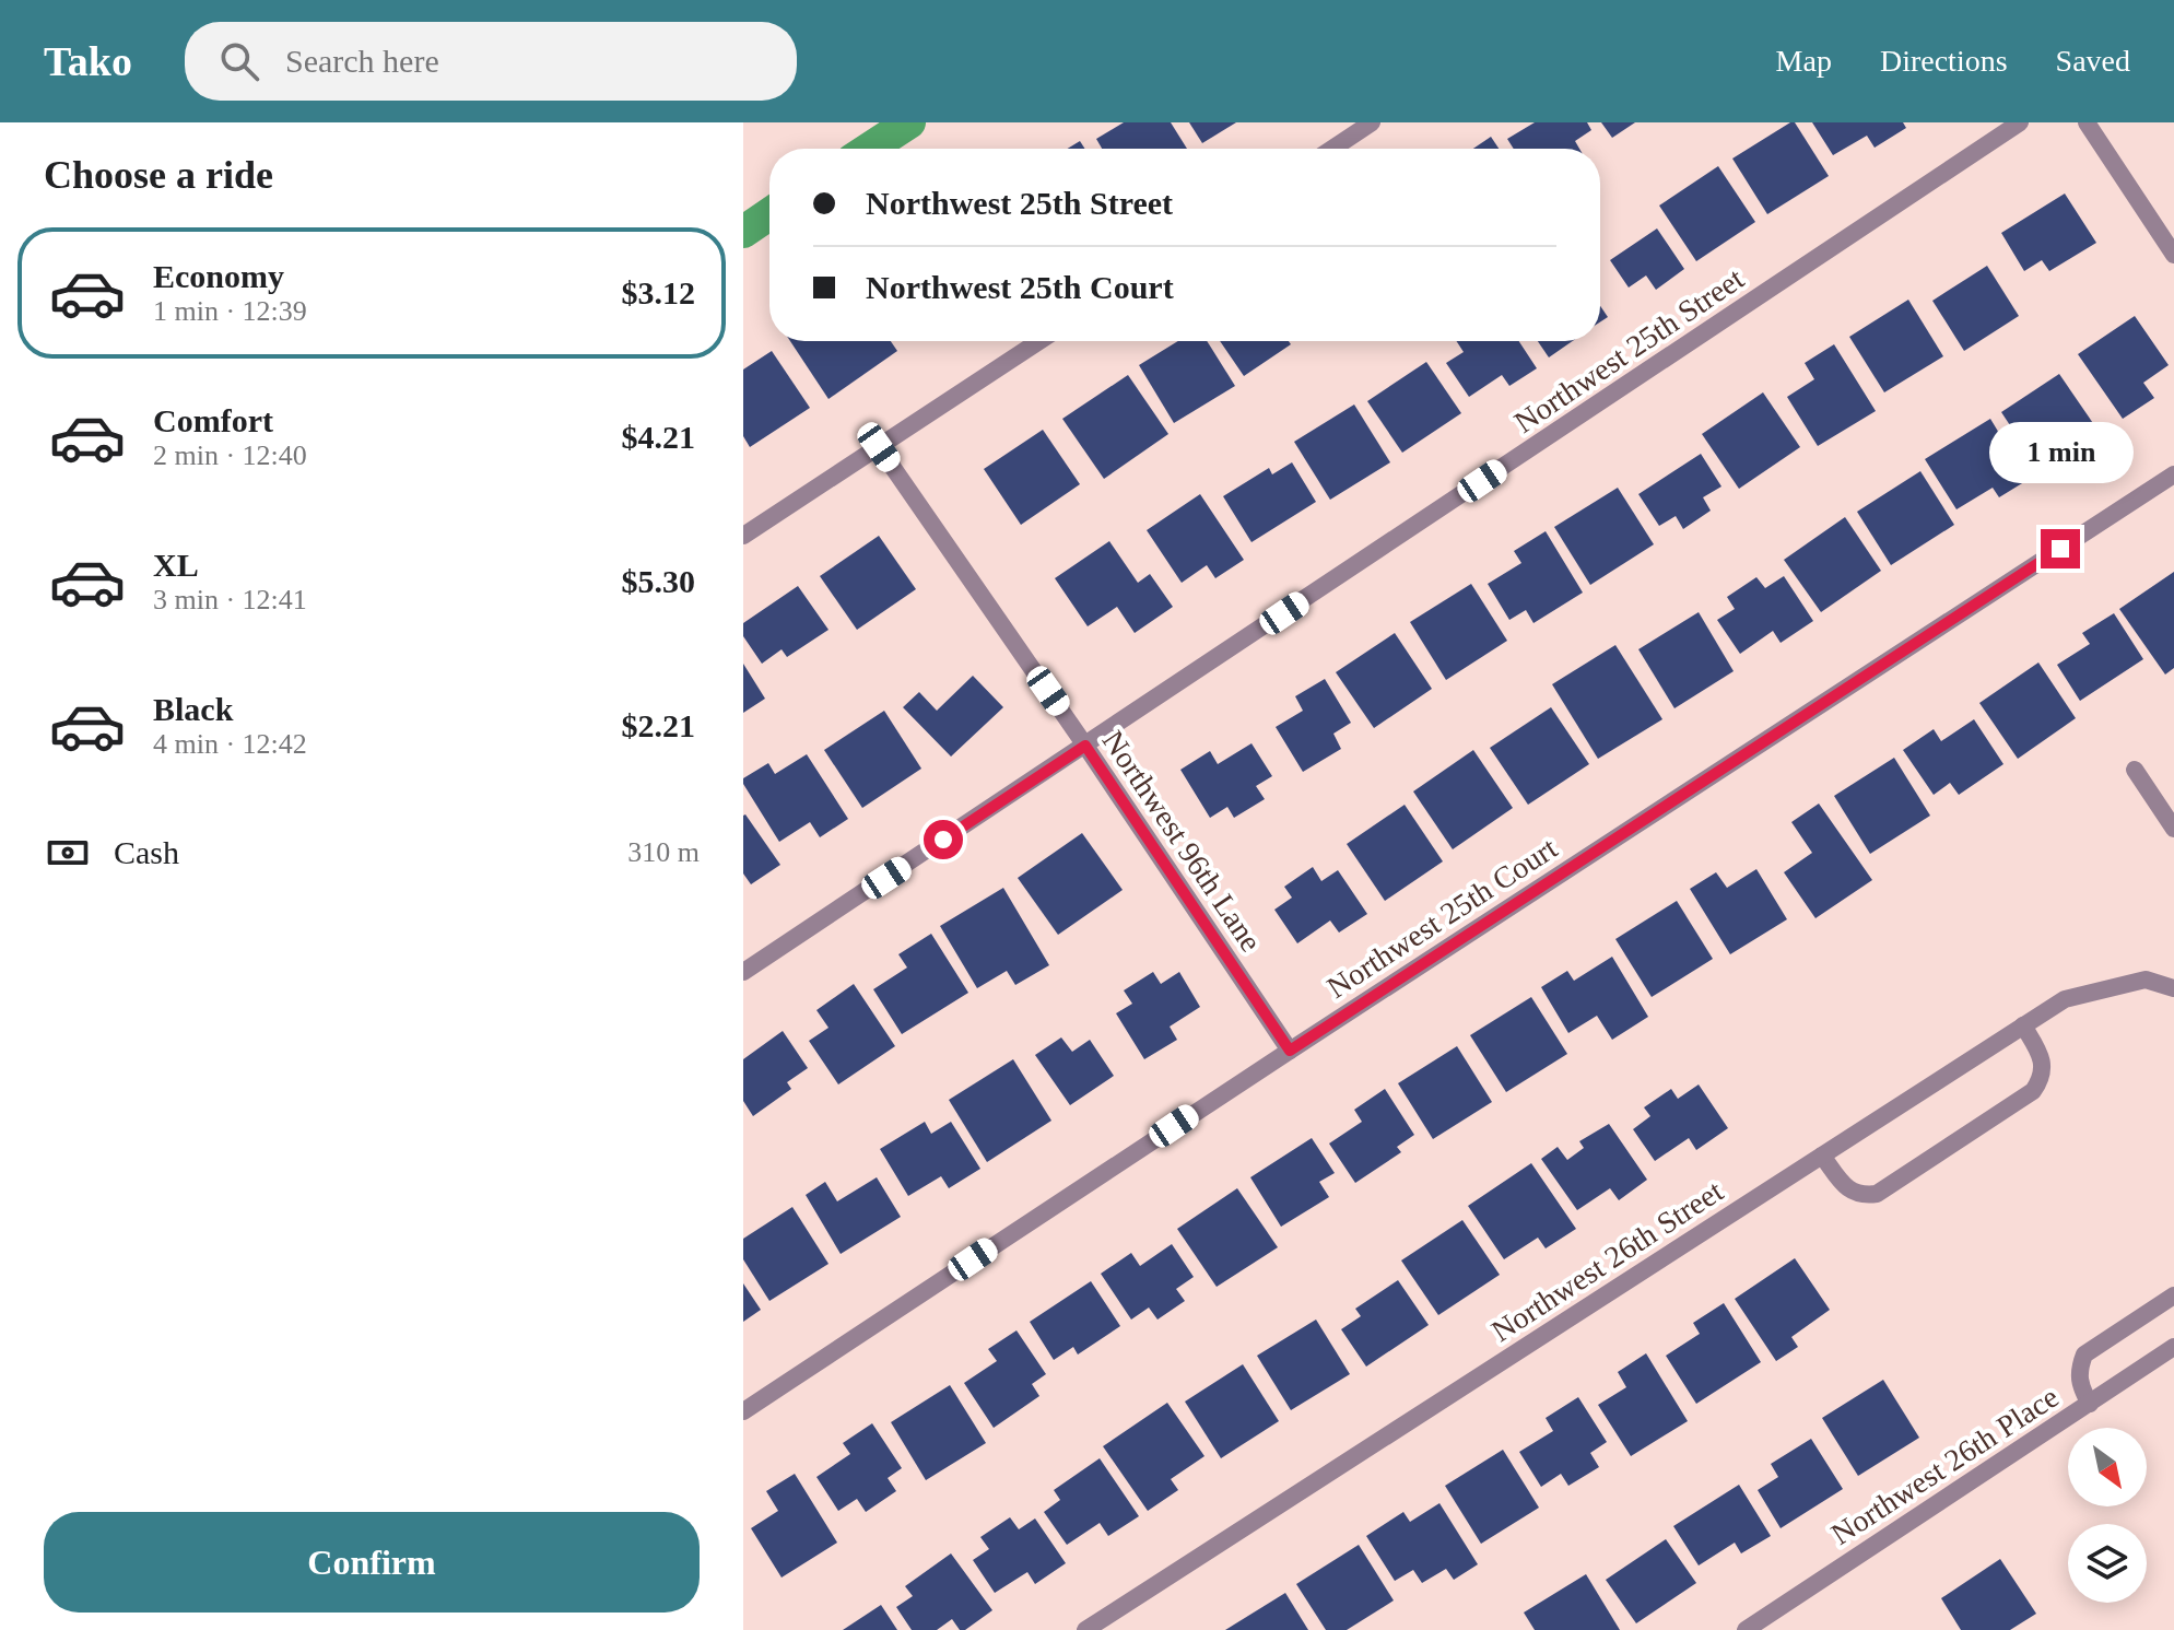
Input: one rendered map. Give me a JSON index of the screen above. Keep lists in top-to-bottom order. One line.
{"streets":{"street":["Northwest 25th Street","Northwest 96th Lane","Northwest 25th Court","Northwest 26th Street","Northwest 26th Place"]},"crossings":[["Northwest 25th Street","Northwest 96th Lane"],["Northwest 96th Lane","Northwest 25th Court"]],"north":"bottom right","page":{"header":"Tako","search":"Search here","nav":["Map","Directions","Saved"],"heading":"Choose a ride","banner":["Northwest 25th Street","Northwest 25th Court"],"list":[{"name":"Economy","note":"1 min · 12:39","value":"$3.12"},{"name":"Comfort","note":"2 min · 12:40","value":"$4.21"},{"name":"XL","note":"3 min · 12:41","value":"$5.30"},{"name":"Black","note":"4 min · 12:42","value":"$2.21"}],"bubble":"1 min","pay":["Cash","310 m"],"buttons":"Confirm"}}
